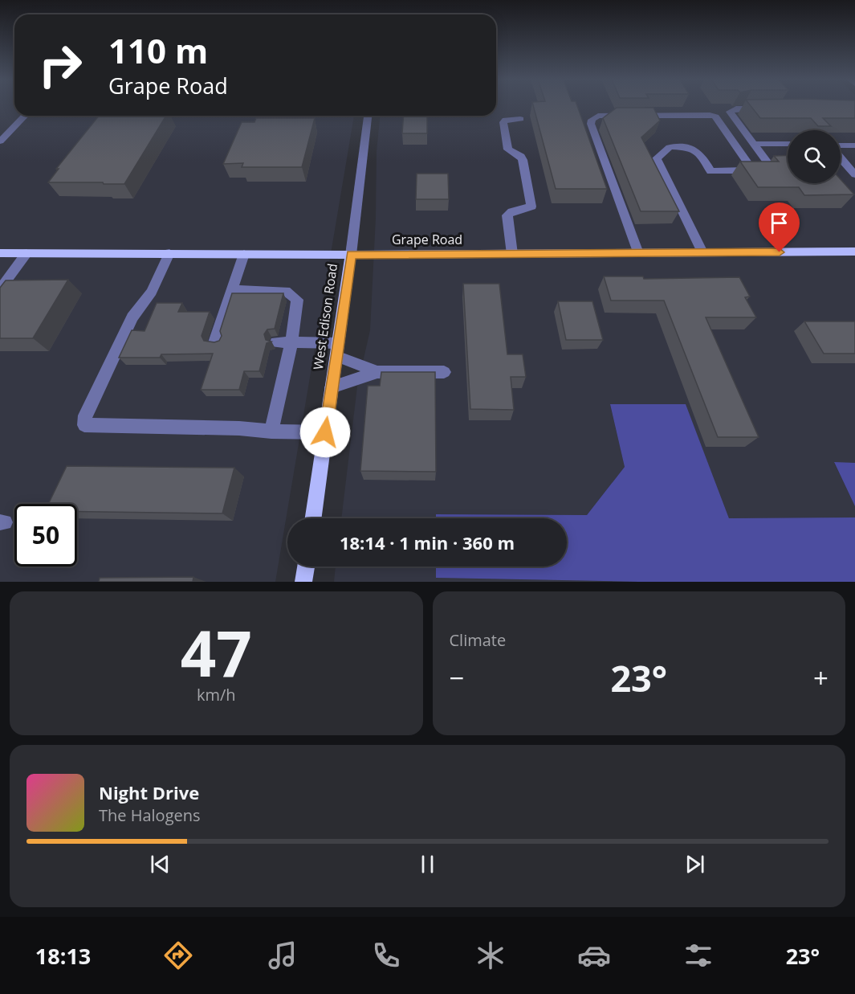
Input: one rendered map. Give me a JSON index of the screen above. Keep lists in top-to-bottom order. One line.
{"streets":{"main road":["Grape Road","West Edison Road"]},"crossings":[["Grape Road","West Edison Road"]],"page":{"turn":["110 m","Grape Road"],"limit":"50","trip":"18:14 · 1 min · 360 m","tile":[["47","km/h"],"Climate"],"heat":["−","23°","+"],"song":["Night Drive","The Halogens"],"tabs":["18:13","23°"]}}
